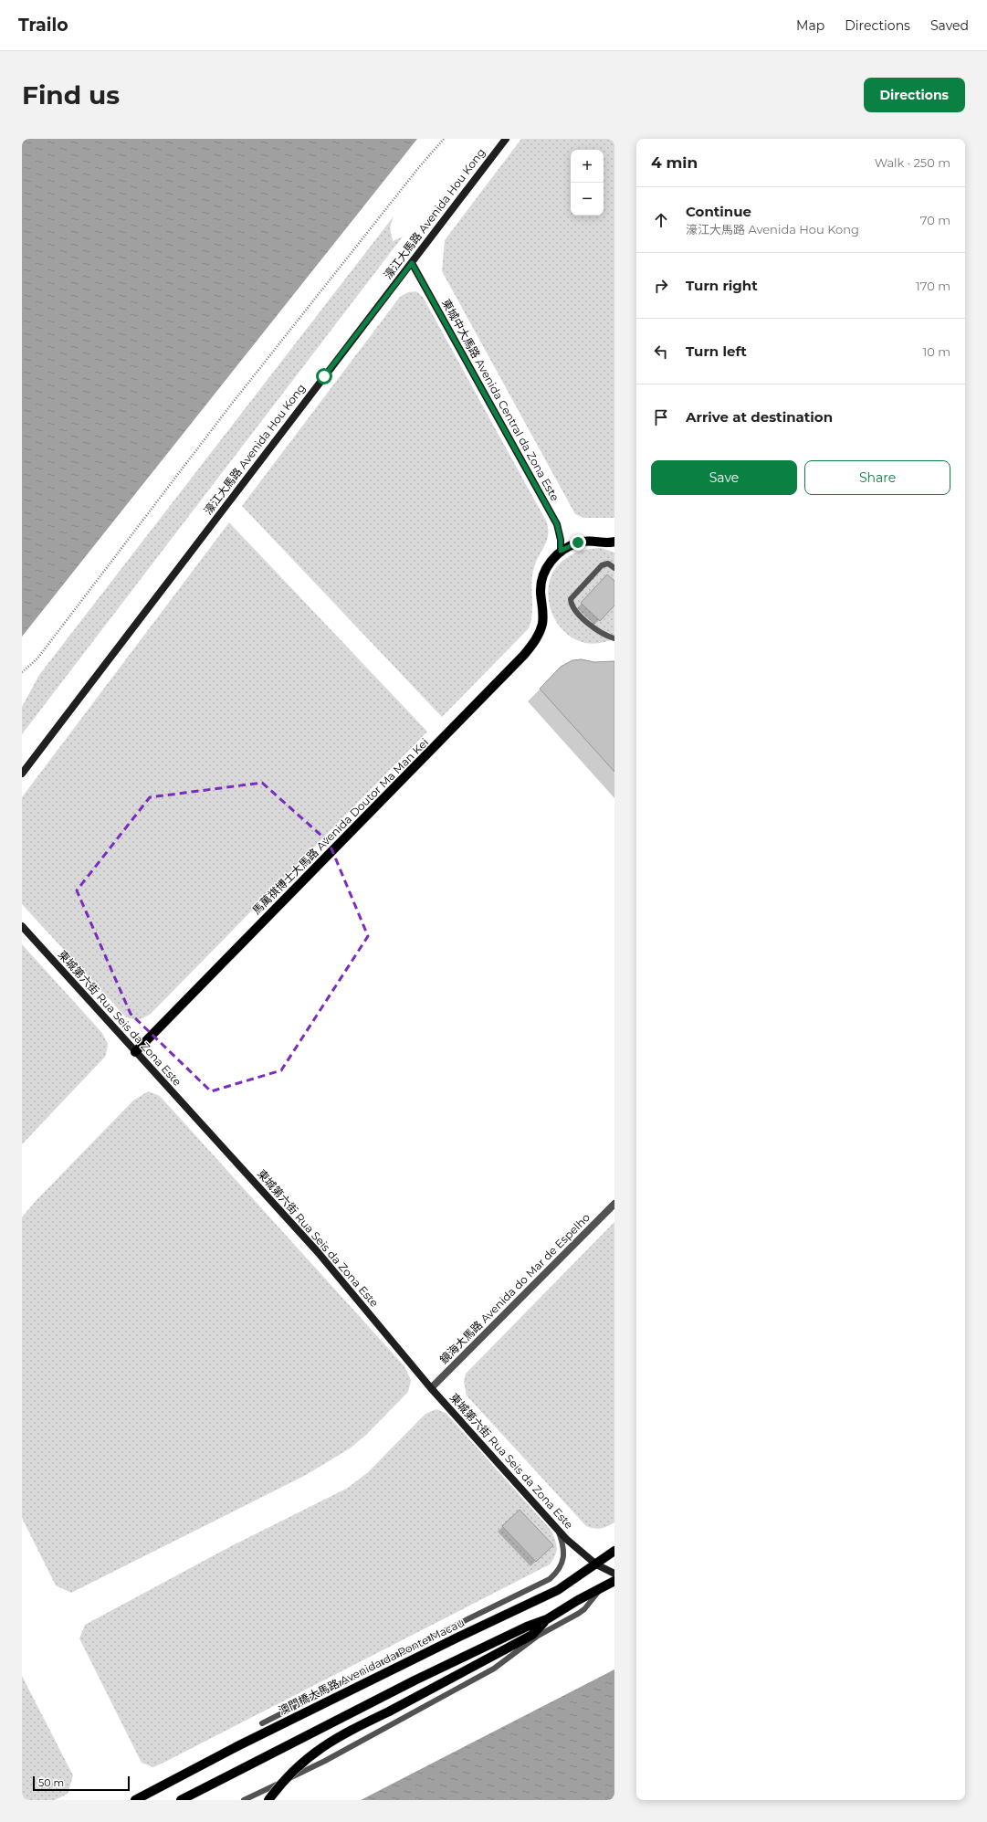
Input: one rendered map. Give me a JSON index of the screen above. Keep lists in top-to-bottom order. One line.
{"streets":{"main road":["濠江大馬路 Avenida Hou Kong","東城中大馬路 Avenida Central da Zona Este","馬萬祺博士大馬路 Avenida Doutor Ma Man Kei","東城第六街 Rua Seis da Zona Este","澳門橋大馬路 Avenida da Ponte Macau"],"street":["鏡海大馬路 Avenida do Mar de Espelho"]},"crossings":[["濠江大馬路 Avenida Hou Kong","東城中大馬路 Avenida Central da Zona Este"],["東城中大馬路 Avenida Central da Zona Este","馬萬祺博士大馬路 Avenida Doutor Ma Man Kei"],["馬萬祺博士大馬路 Avenida Doutor Ma Man Kei","東城第六街 Rua Seis da Zona Este"],["東城第六街 Rua Seis da Zona Este","鏡海大馬路 Avenida do Mar de Espelho"],["東城第六街 Rua Seis da Zona Este","澳門橋大馬路 Avenida da Ponte Macau"]],"scale_bar":"50 m","page":{"header":"Trailo","nav":["Map","Directions","Saved"],"buttons":["Directions",["Save","Share"]],"title":"Find us","heading":["4 min","Walk · 250 m"],"map_buttons":["+","−"],"list":[["Continue","濠江大馬路 Avenida Hou Kong","70 m"],["Turn right","170 m"],["Turn left","10 m"],"Arrive at destination"],"scale":"50 m"}}
